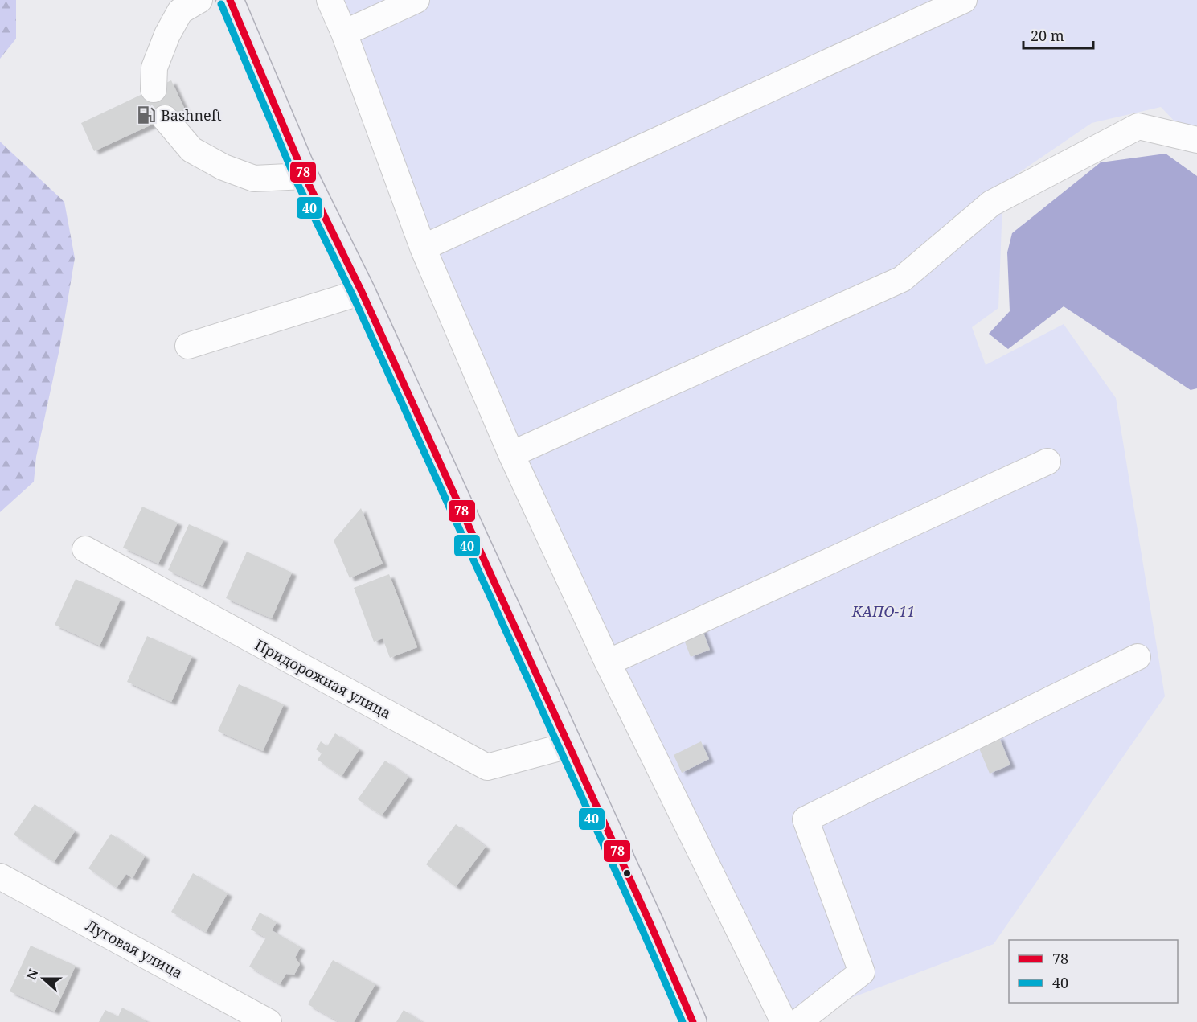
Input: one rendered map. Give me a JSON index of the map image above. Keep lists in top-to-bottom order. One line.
{"streets":{"street":["Придорожная улица","Луговая улица"]},"parks":["КАПО-11"],"places":{"fuel station":["Bashneft"]},"lines":["transit line 78","transit line 40"],"legend":["78","40"],"scale_bar":"20 m","north":"left"}
